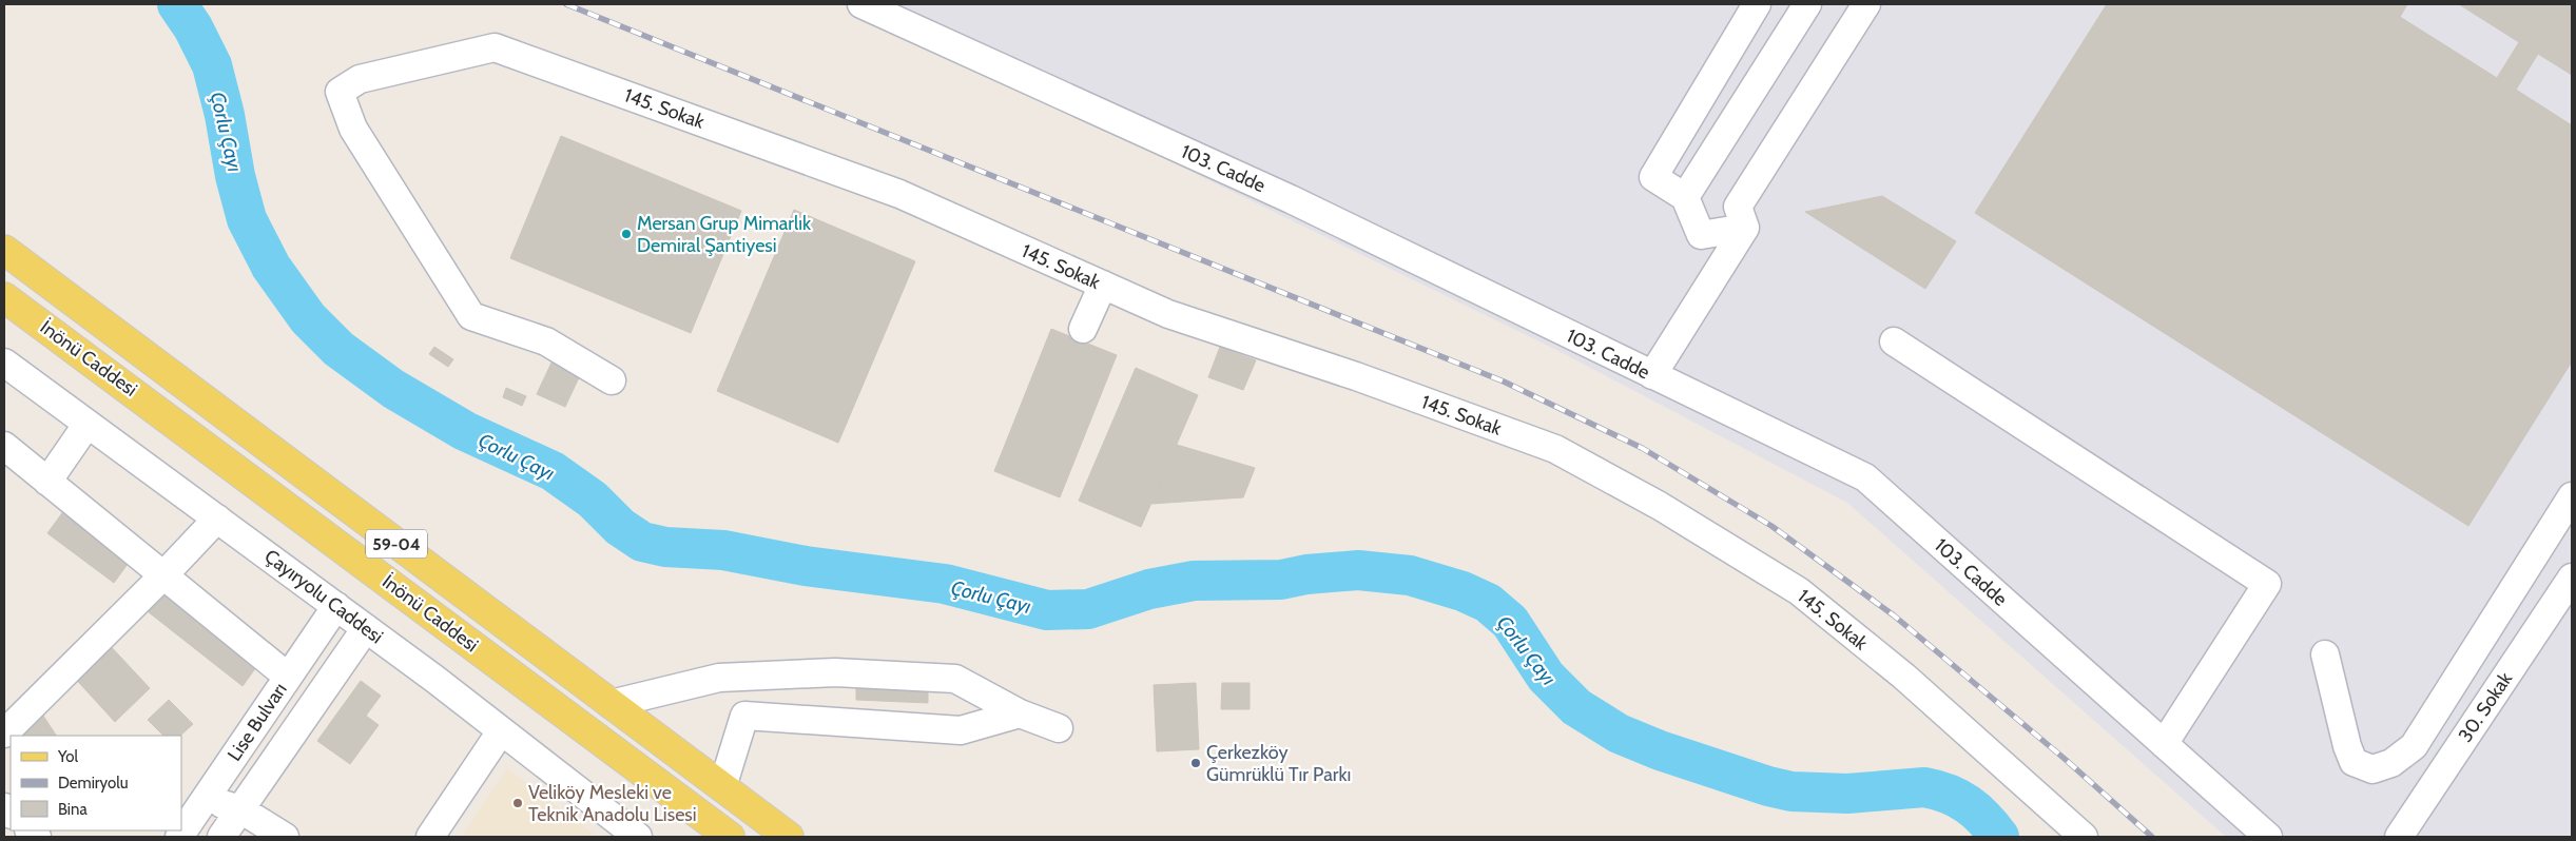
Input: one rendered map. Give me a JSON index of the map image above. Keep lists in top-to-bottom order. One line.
{"streets":{"main road":["İnönü Caddesi","59-04"],"street":["145. Sokak","103. Cadde","Çayıryolu Caddesi","30. Sokak","Lise Bulvarı"]},"crossings":[["Çayıryolu Caddesi","Lise Bulvarı"]],"water":["Çorlu Çayı"],"places":["Mersan Grup Mimarlık Demiral Şantiyesi","Çerkezköy Gümrüklü Tır Parkı","Veliköy Mesleki ve Teknik Anadolu Lisesi"],"legend":["Yol","Demiryolu","Bina"]}
